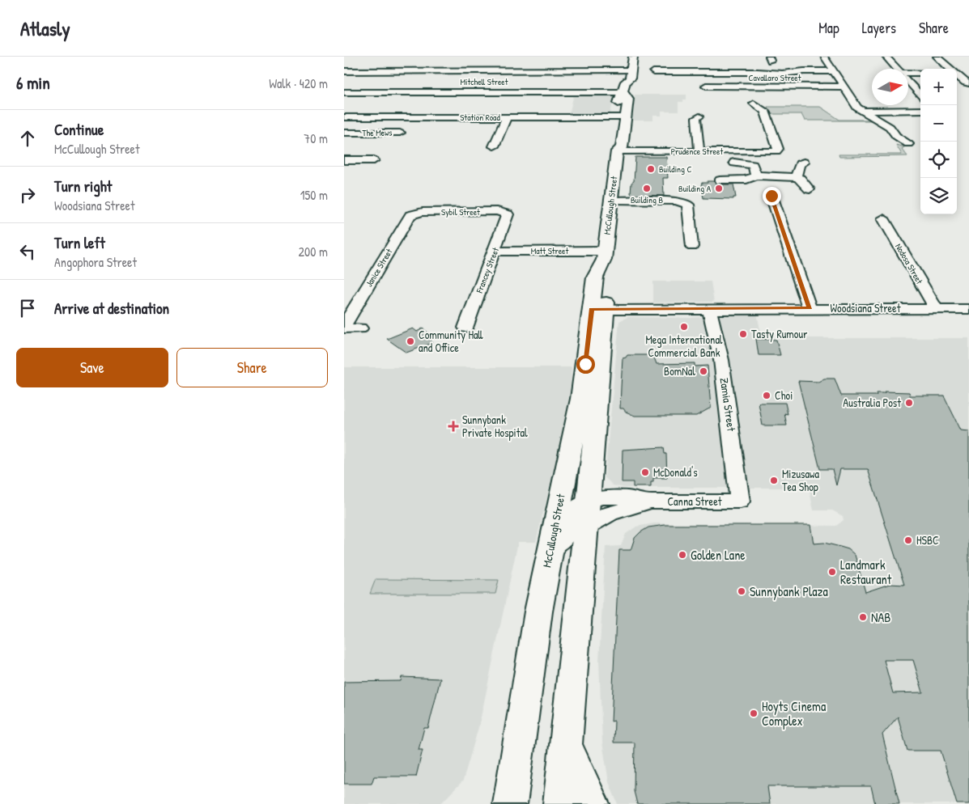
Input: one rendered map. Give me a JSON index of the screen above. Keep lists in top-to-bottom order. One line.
{"streets":{"main road":["McCullough Street"],"street":["Cavallaro Street","Mitchell Street","Station Road","The Mews","Prudence Street","Sybil Street","Matt Street","Nodosa Street","Janice Street","Francey Street","Woodsiana Street","Zamia Street","Canna Street"]},"crossings":[["Mitchell Street","McCullough Street"],["Station Road","McCullough Street"],["Prudence Street","McCullough Street"],["McCullough Street","Matt Street"],["McCullough Street","Woodsiana Street"],["McCullough Street","Canna Street"],["Sybil Street","Janice Street"],["Sybil Street","Francey Street"],["Matt Street","Francey Street"],["Nodosa Street","Woodsiana Street"],["Woodsiana Street","Zamia Street"],["Zamia Street","Canna Street"]],"places":{"other":["Building C","Building B","Building A","Mega International Commercial Bank","Tasty Rumour","Community Hall and Office","BomNal","Choi","Australia Post","McDonald's","Mizusawa Tea Shop","HSBC","Golden Lane","Landmark Restaurant","Sunnybank Plaza","NAB","Hoyts Cinema Complex"],"health":["Sunnybank Private Hospital"]},"north":"right","page":{"header":"Atlasly","nav":["Map","Layers","Share"],"heading":["6 min","Walk · 420 m"],"map_buttons":["+","−"],"list":[["Continue","McCullough Street","70 m"],["Turn right","Woodsiana Street","150 m"],["Turn left","Angophora Street","200 m"],"Arrive at destination"],"buttons":["Save","Share"]}}
